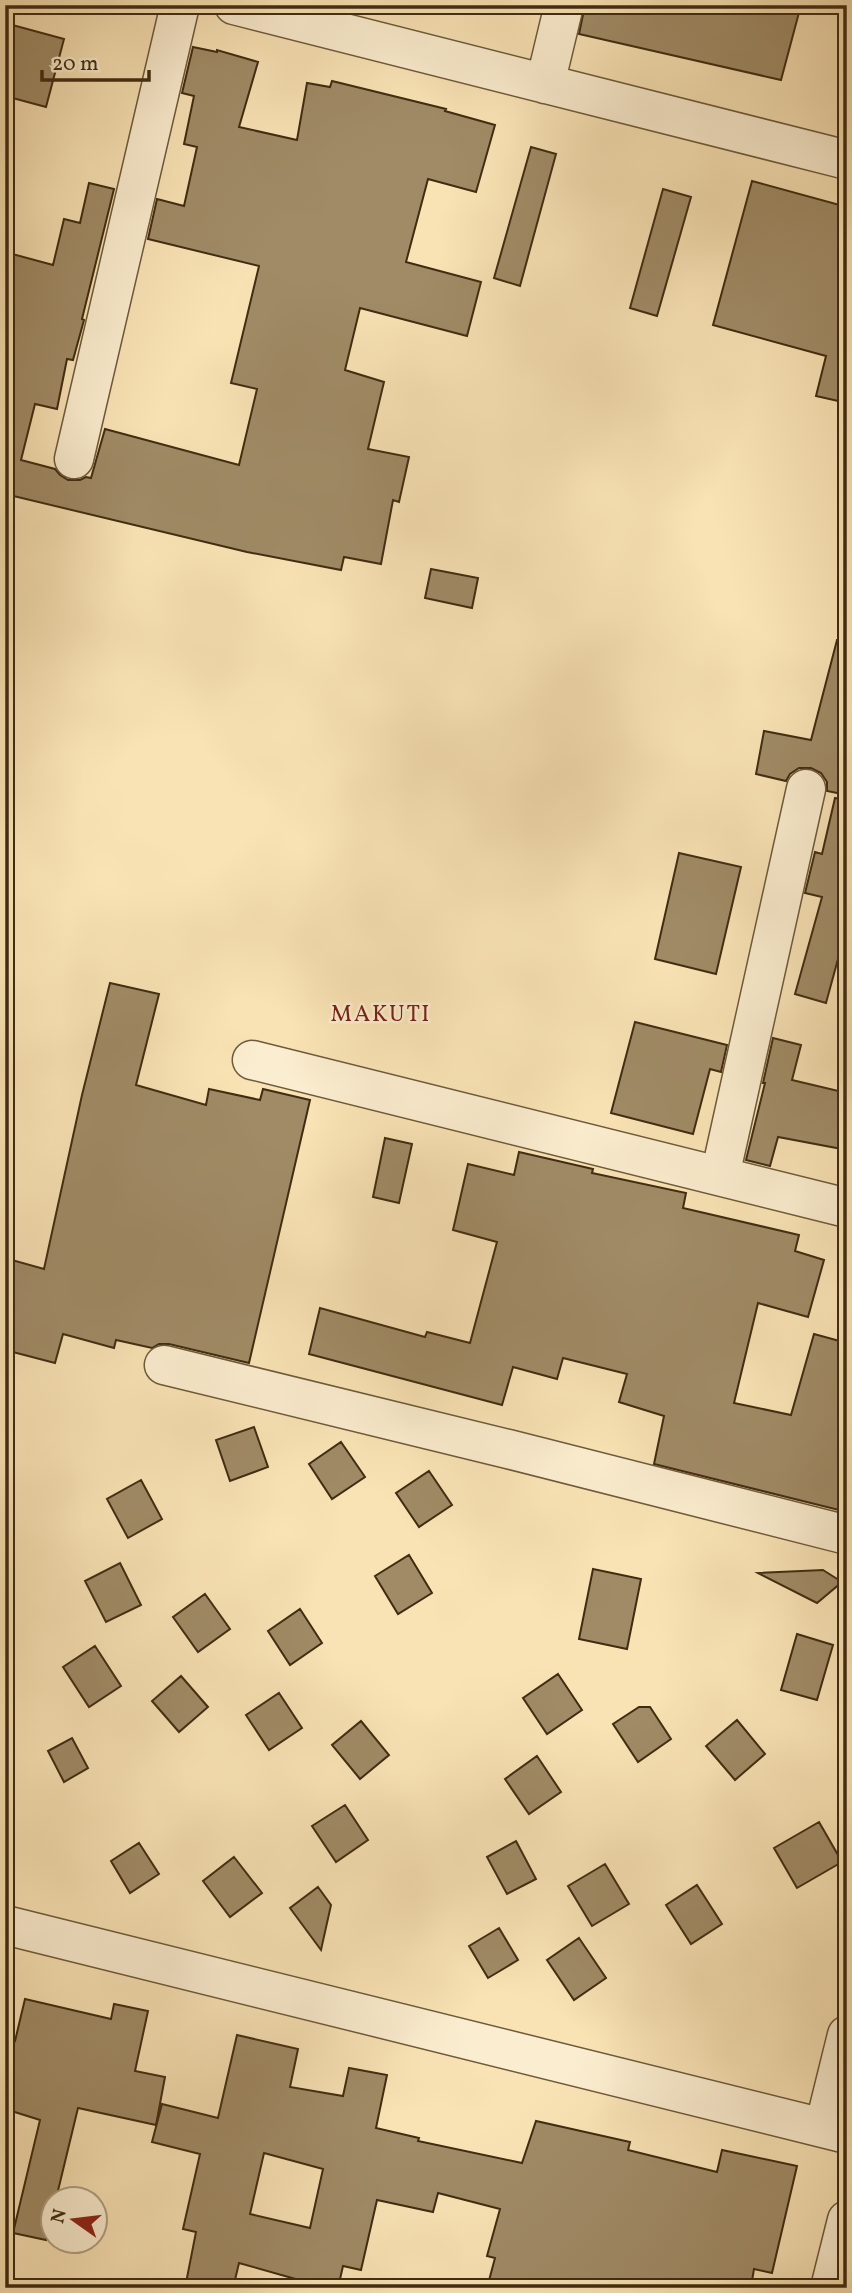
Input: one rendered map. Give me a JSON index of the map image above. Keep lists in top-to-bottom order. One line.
{"districts":["MAKUTI"],"scale_bar":"20 m","north":"left"}
